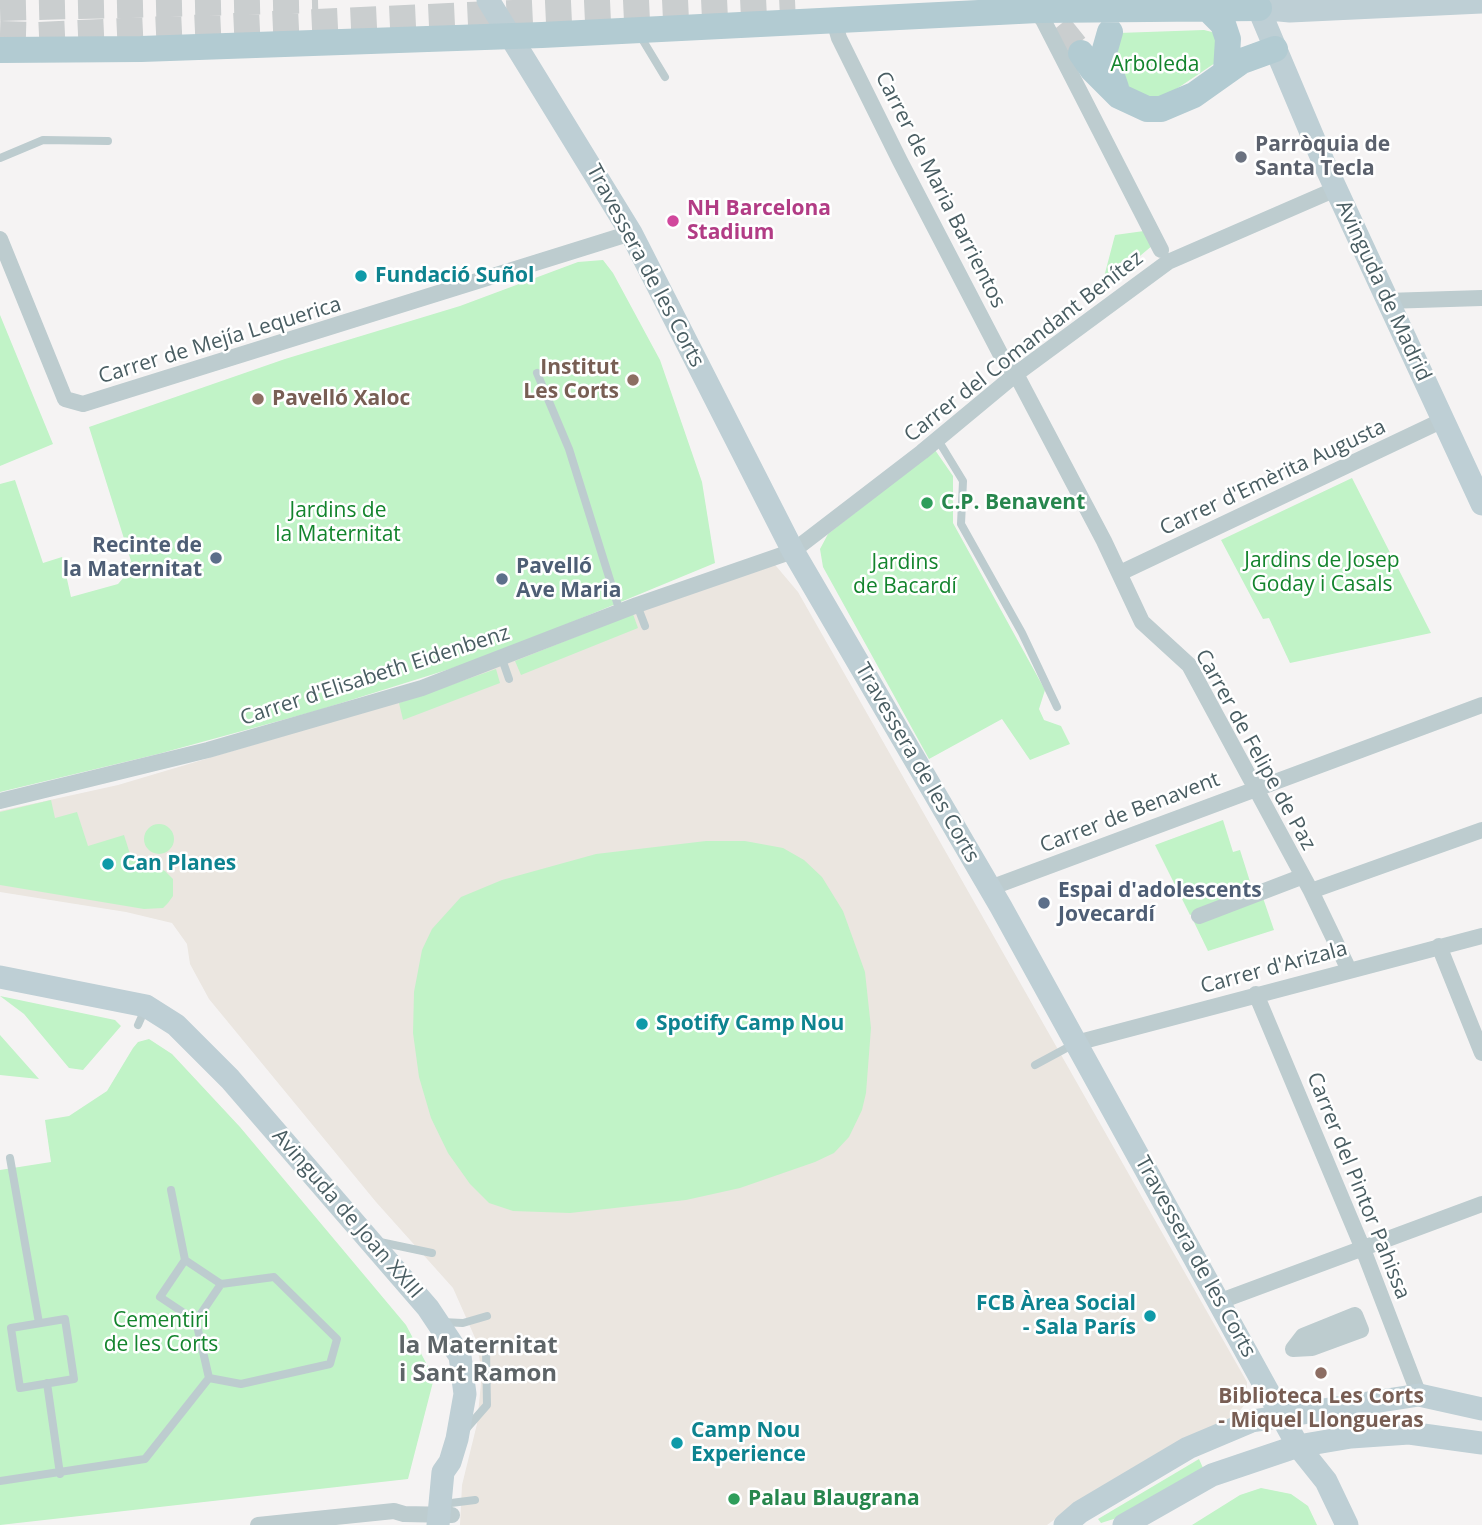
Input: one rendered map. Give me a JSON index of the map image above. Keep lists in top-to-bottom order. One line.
{"streets":{"main road":["Travessera de les Corts","Avinguda de Madrid","Avinguda de Joan XXIII"],"street":["Carrer de Maria Barrientos","Carrer de Mejía Lequerica","Carrer del Comandant Benítez","Carrer d'Emèrita Augusta","Carrer d'Elisabeth Eidenbenz","Carrer de Felipe de Paz","Carrer de Benavent","Carrer d'Arizala","Carrer del Pintor Pahissa"]},"crossings":[["Carrer de Maria Barrientos","Carrer del Comandant Benítez"],["Carrer de Maria Barrientos","Carrer de Felipe de Paz"],["Travessera de les Corts","Carrer de Mejía Lequerica"],["Travessera de les Corts","Carrer del Comandant Benítez"],["Travessera de les Corts","Carrer d'Elisabeth Eidenbenz"],["Travessera de les Corts","Carrer de Benavent"],["Travessera de les Corts","Carrer d'Arizala"],["Avinguda de Madrid","Carrer del Comandant Benítez"],["Avinguda de Madrid","Carrer d'Emèrita Augusta"],["Carrer del Comandant Benítez","Carrer d'Elisabeth Eidenbenz"],["Carrer del Comandant Benítez","Carrer de Felipe de Paz"],["Carrer d'Emèrita Augusta","Carrer de Felipe de Paz"],["Carrer de Felipe de Paz","Carrer de Benavent"],["Carrer de Felipe de Paz","Carrer d'Arizala"],["Carrer d'Arizala","Carrer del Pintor Pahissa"]],"districts":["la Maternitat i Sant Ramon"],"parks":["Arboleda","Jardins de la Maternitat","Jardins de Josep Goday i Casals","Jardins de Bacardí","Cementiri de les Corts"],"places":["Parròquia de Santa Tecla","NH Barcelona Stadium","Fundació Suñol","Institut Les Corts","Pavelló Xaloc","C.P. Benavent","Recinte de la Maternitat","Pavelló Ave Maria","Can Planes","Espai d'adolescents Jovecardí","Spotify Camp Nou","FCB Àrea Social - Sala París","Biblioteca Les Corts - Miquel Llongueras","Camp Nou Experience","Palau Blaugrana"]}
